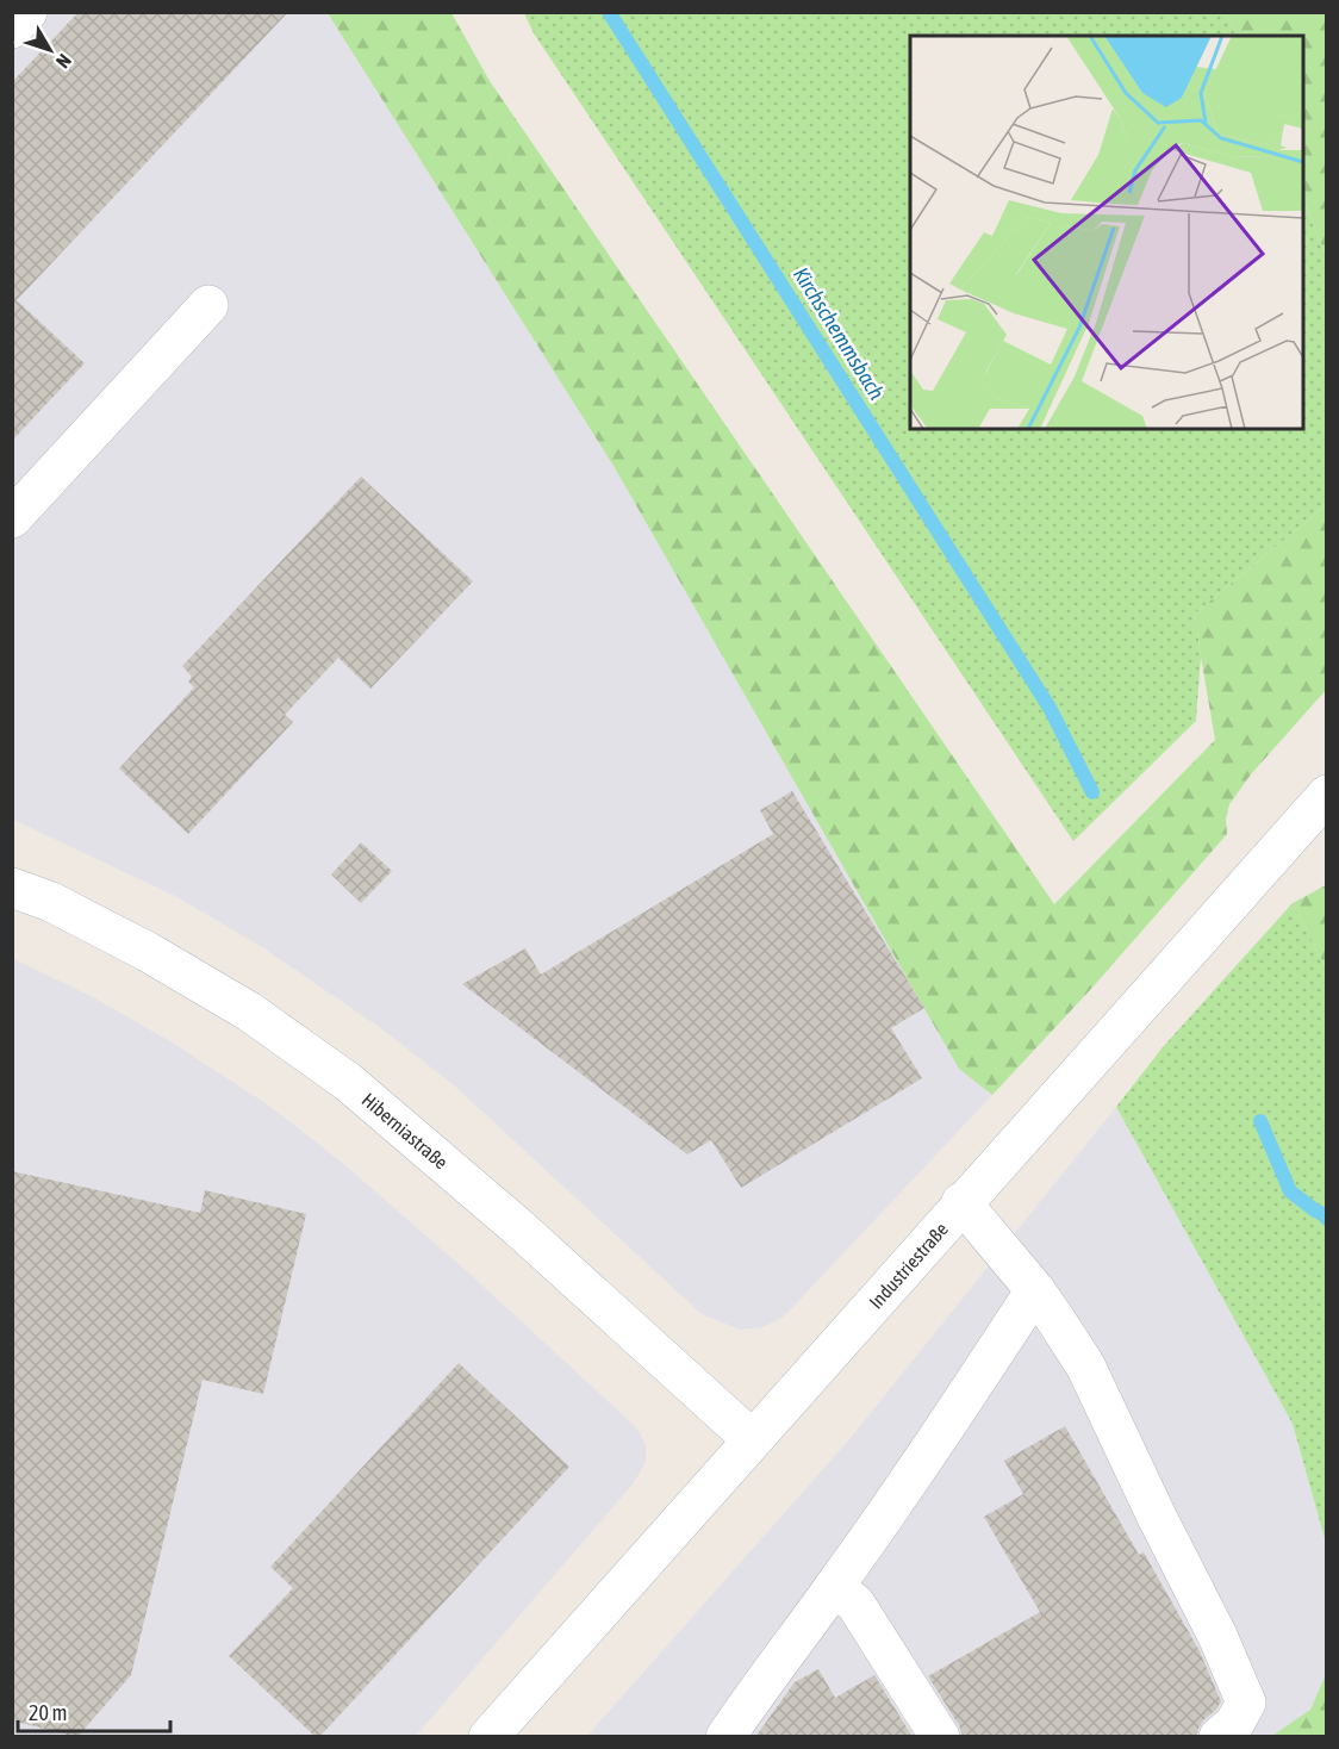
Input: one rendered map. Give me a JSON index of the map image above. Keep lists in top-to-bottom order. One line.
{"streets":{"street":["Hiberniastraße","Industriestraße"]},"crossings":[["Hiberniastraße","Industriestraße"]],"water":["Kirchschemmsbach"],"scale_bar":"20 m","north":"bottom right"}
